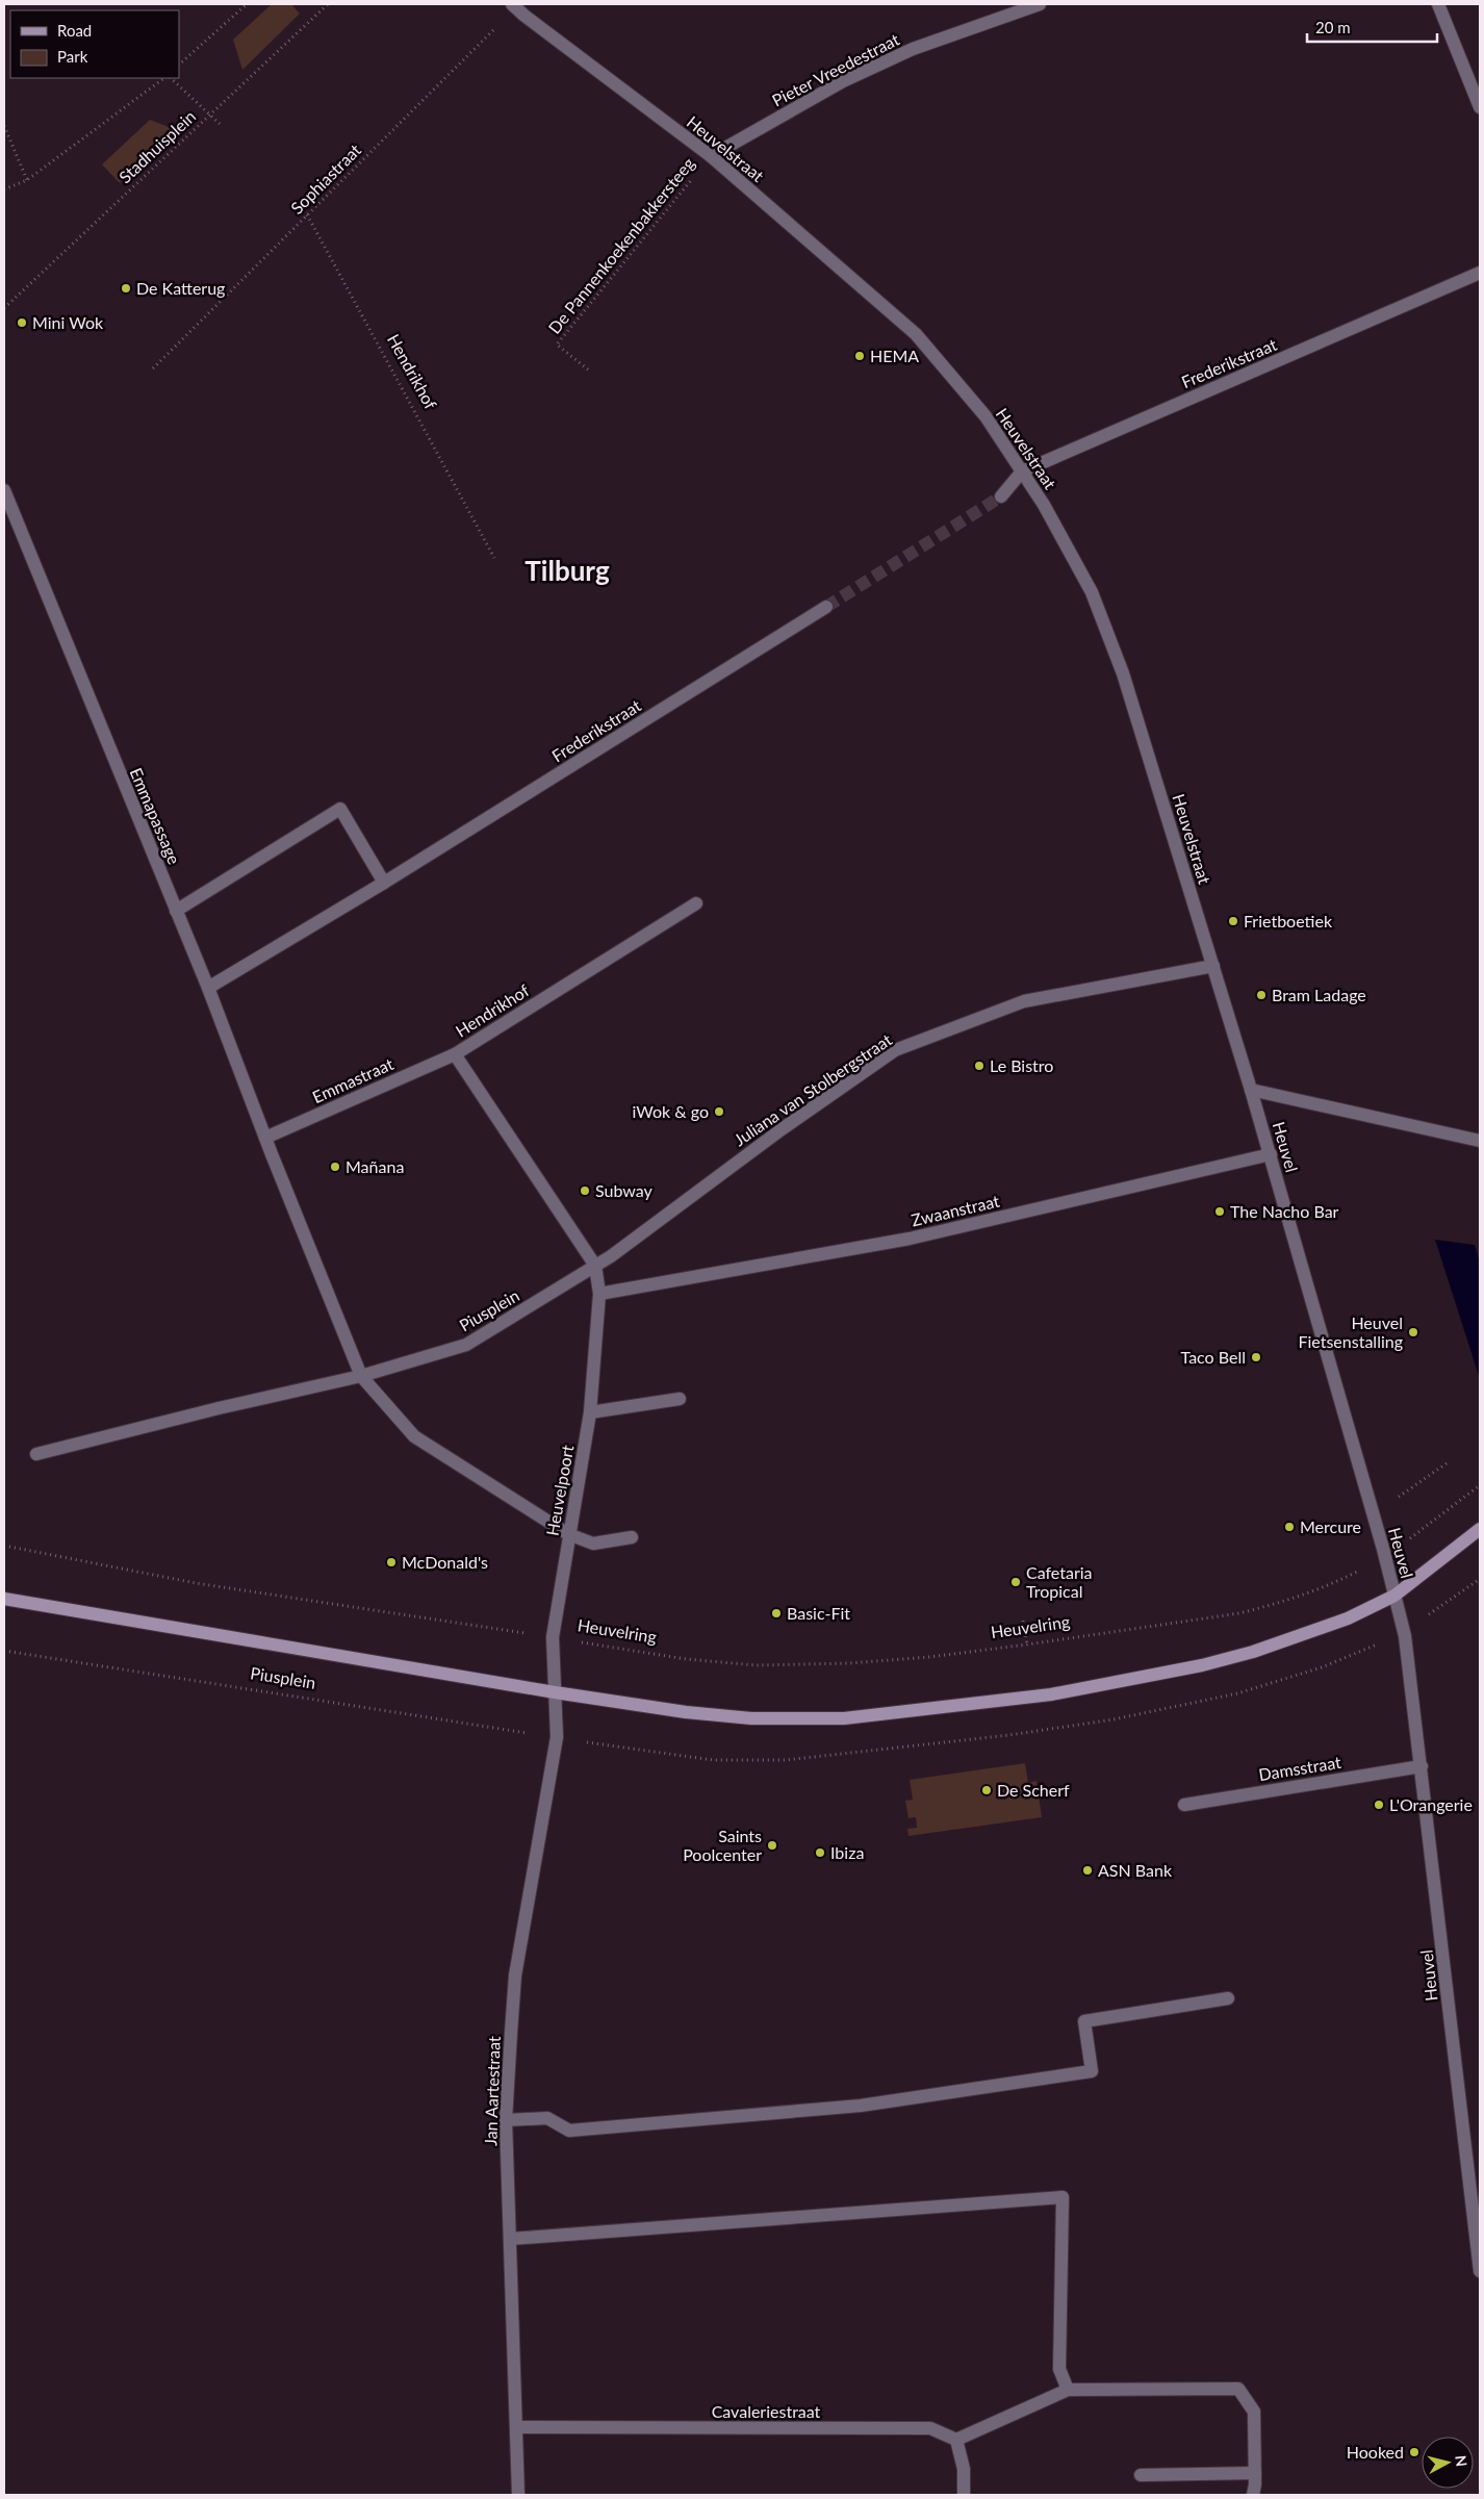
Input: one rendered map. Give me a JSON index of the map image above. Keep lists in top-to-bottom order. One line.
{"streets":{"street":["Pieter Vreedestraat","Heuvelstraat","Frederikstraat","Hendrikhof","Emmapassage","Emmastraat","Juliana van Stolbergstraat","Heuvel","Zwaanstraat","Piusplein","Heuvelpoort","Damsstraat","Jan Aartestraat","Cavaleriestraat"],"path":["Stadhuisplein","Sophiastraat","De Pannenkoekenbakkersteeg","Heuvelring"]},"crossings":[["Pieter Vreedestraat","Heuvelstraat"],["Pieter Vreedestraat","De Pannenkoekenbakkersteeg"],["Heuvelstraat","Sophiastraat"],["Heuvelstraat","De Pannenkoekenbakkersteeg"],["Heuvelstraat","Frederikstraat"],["Heuvelstraat","Juliana van Stolbergstraat"],["Heuvelstraat","Heuvel"],["Sophiastraat","Hendrikhof"],["Frederikstraat","Emmapassage"],["Hendrikhof","Emmastraat"],["Hendrikhof","Piusplein"],["Emmapassage","Emmastraat"],["Emmapassage","Piusplein"],["Juliana van Stolbergstraat","Piusplein"],["Heuvel","Zwaanstraat"],["Heuvel","Heuvelring"],["Heuvel","Damsstraat"],["Zwaanstraat","Heuvelpoort"],["Piusplein","Heuvelpoort"],["Piusplein","Jan Aartestraat"],["Heuvelpoort","Heuvelring"],["Heuvelpoort","Jan Aartestraat"],["Jan Aartestraat","Cavaleriestraat"]],"districts":["Tilburg"],"places":["De Katterug","Mini Wok","HEMA","Frietboetiek","Bram Ladage","Le Bistro","iWok & go","Mañana","Subway","The Nacho Bar","Heuvel Fietsenstalling","Taco Bell","Mercure","McDonald's","Cafetaria Tropical","Basic-Fit","De Scherf","L'Orangerie","Saints Poolcenter","Ibiza","ASN Bank","Hooked"],"legend":["Road","Park"],"scale_bar":"20 m","north":"right"}
